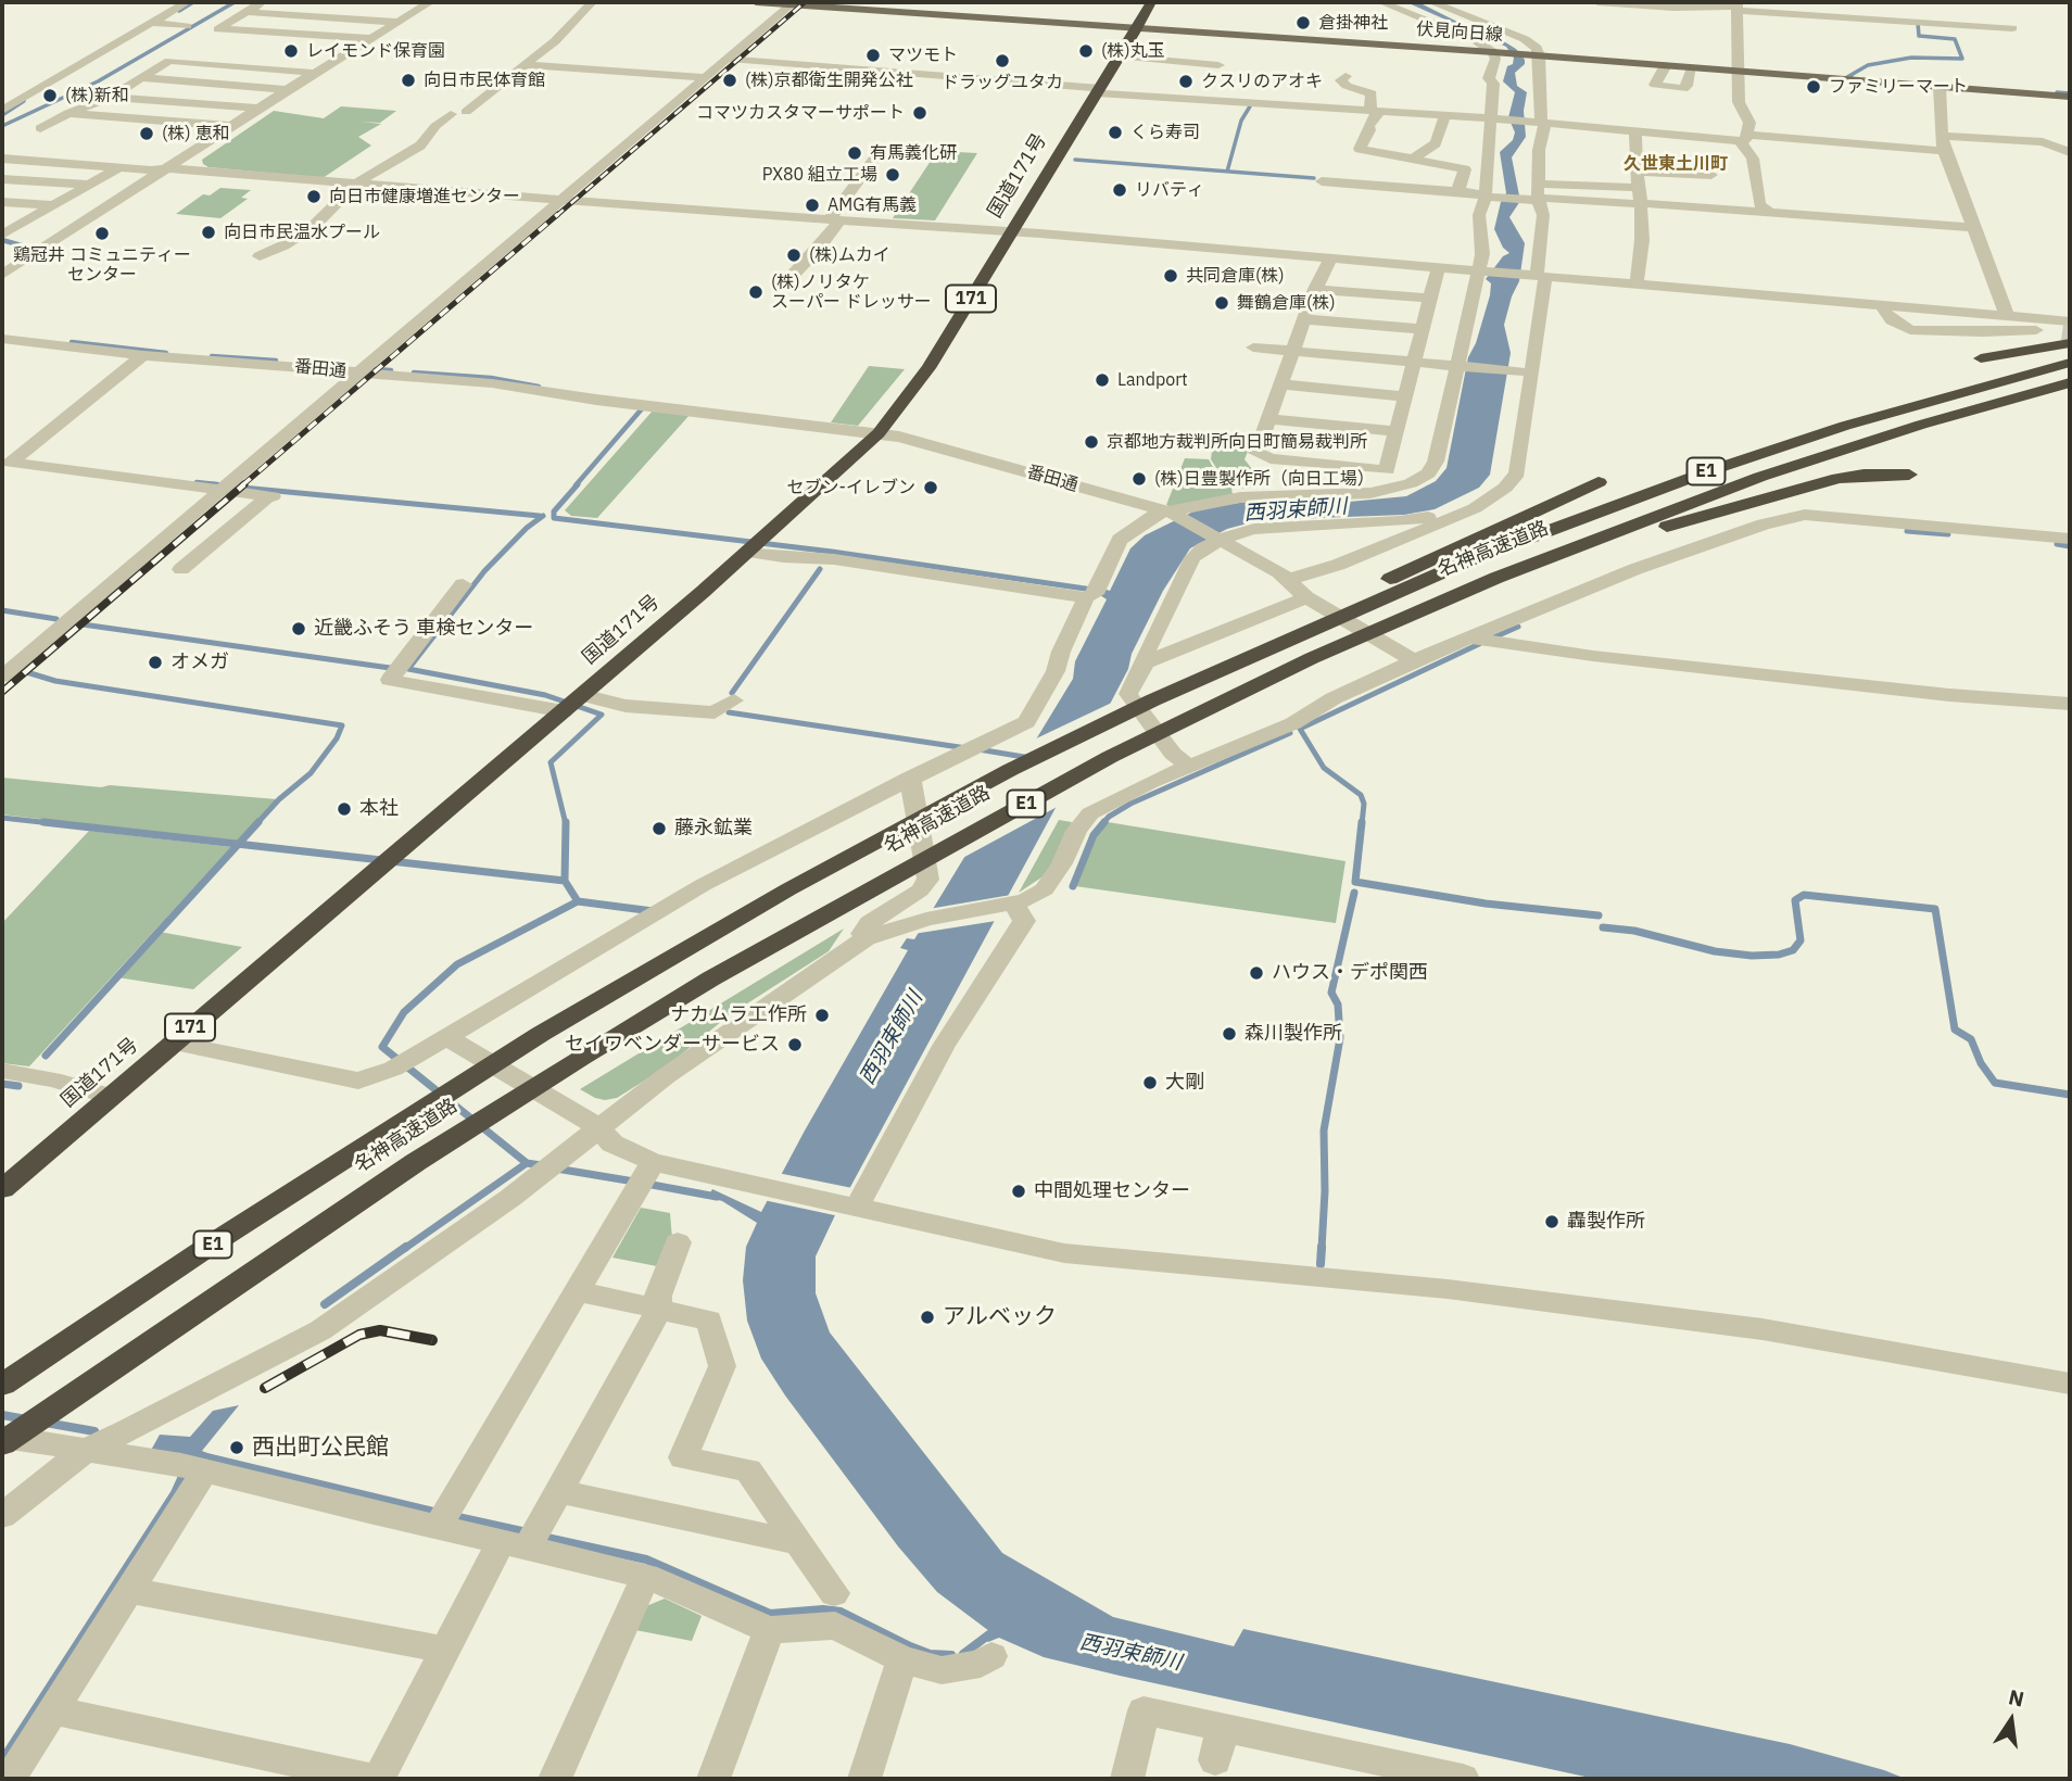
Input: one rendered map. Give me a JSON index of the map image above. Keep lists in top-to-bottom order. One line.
{"streets":{"highway":["国道171号","171","E1","名神高速道路"],"main road":["伏見向日線"],"street":["番田通"]},"crossings":[["伏見向日線","国道171号"],["国道171号","番田通"]],"districts":["久世東土川町"],"water":["西羽束師川"],"places":["倉掛神社","レイモンド保育園","(株)丸玉","マツモト","ドラッグユタカ","向日市民体育館","(株)京都衛生開発公社","クスリのアオキ","ファミリーマート","(株)新和","コマツカスタマーサポート","くら寿司","(株) 恵和","有馬義化研","PX80 組立工場","リバティ","向日市健康増進センター","AMG有馬義","向日市民温水プール","鶏冠井 コミュニティー センター","(株)ムカイ","共同倉庫(株)","(株)ノリタケ スーパー ドレッサー","舞鶴倉庫(株)","Landport","京都地方裁判所向日町簡易裁判所","(株)日豊製作所（向日工場）","セブン-イレブン","近畿ふそう 車検センター","オメガ","本社","藤永鉱業","ハウス・デポ関西","ナカムラ工作所","森川製作所","セイワベンダーサービス","大剛","中間処理センター","轟製作所","アルベック","西出町公民館"],"north":"top"}
